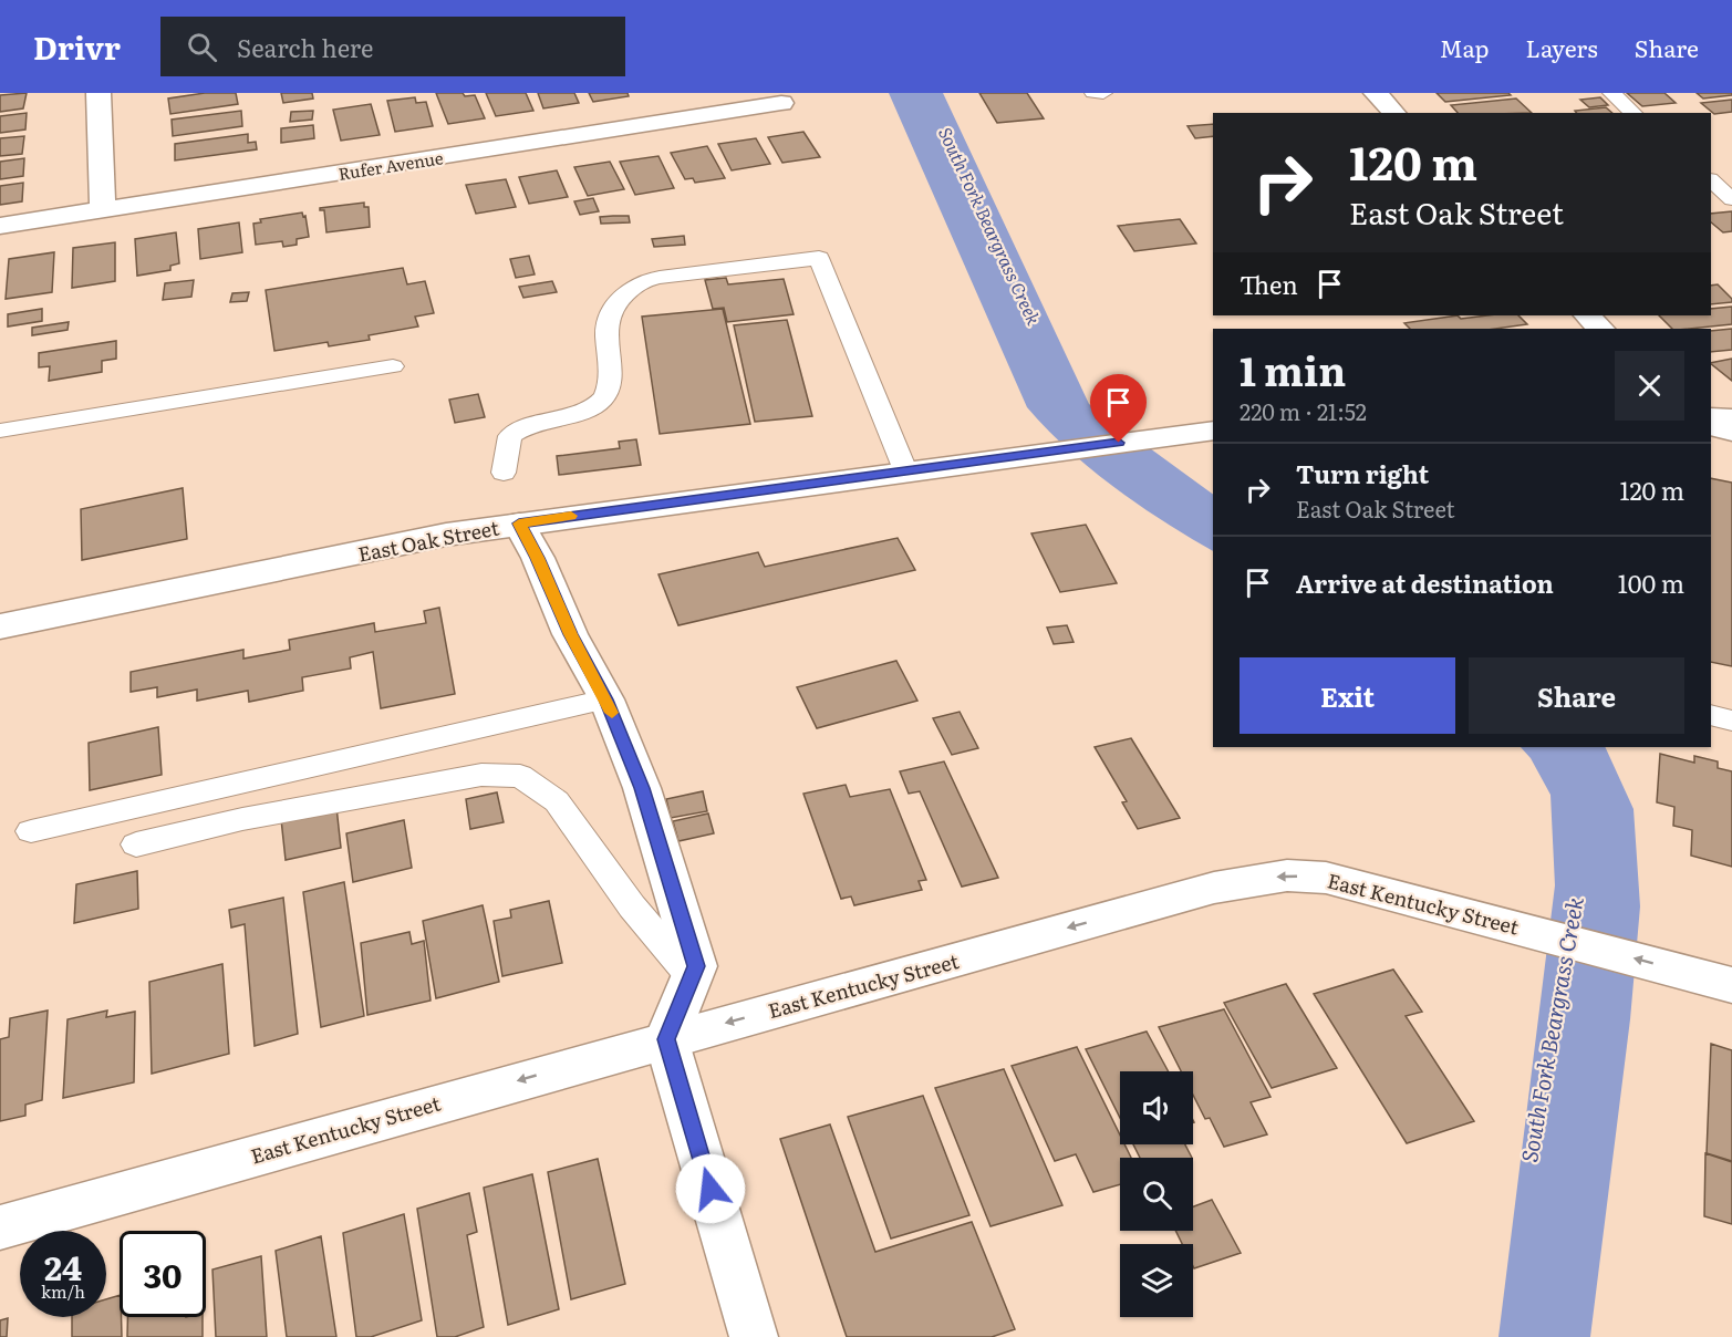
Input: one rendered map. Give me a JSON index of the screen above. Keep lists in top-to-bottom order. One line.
{"streets":{"street":["Rufer Avenue","East Oak Street","East Kentucky Street"]},"one_way":["East Kentucky Street"],"water":["South Fork Beargrass Creek"],"page":{"header":"Drivr","search":"Search here","nav":["Map","Layers","Share"],"turn":["120 m","East Oak Street"],"then":"Then","heading":["1 min","220 m · 21:52"],"list":[{"name":"Turn right","note":"East Oak Street","value":"120 m"},{"name":"Arrive at destination","value":"100 m"}],"buttons":["Exit","Share"],"speed":"24 km/h","limit":"30"}}
